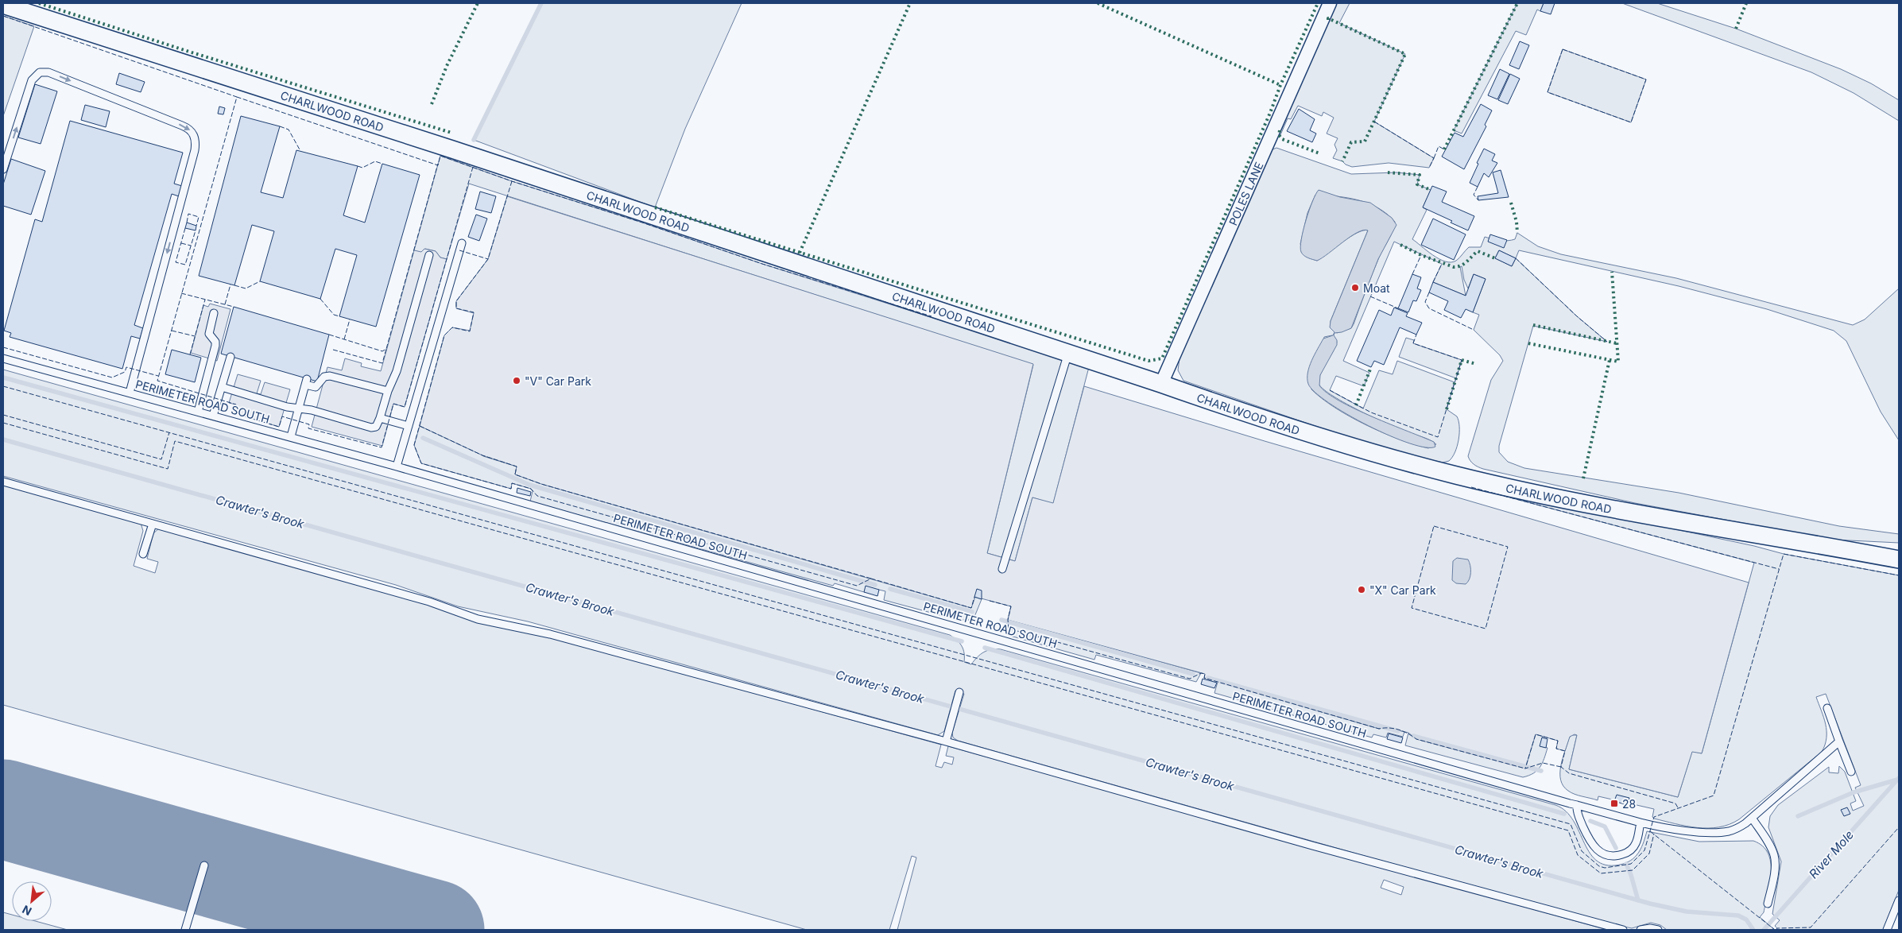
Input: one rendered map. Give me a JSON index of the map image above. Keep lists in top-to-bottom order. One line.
{"streets":{"street":["CHARLWOOD ROAD","POLES LANE"],"lane":["PERIMETER ROAD SOUTH"]},"crossings":[["CHARLWOOD ROAD","POLES LANE"]],"water":["Crawter's Brook","River Mole"],"places":{"other":["Moat","\"V\" Car Park","\"X\" Car Park"],"transit":["28"]},"north":"bottom left"}
